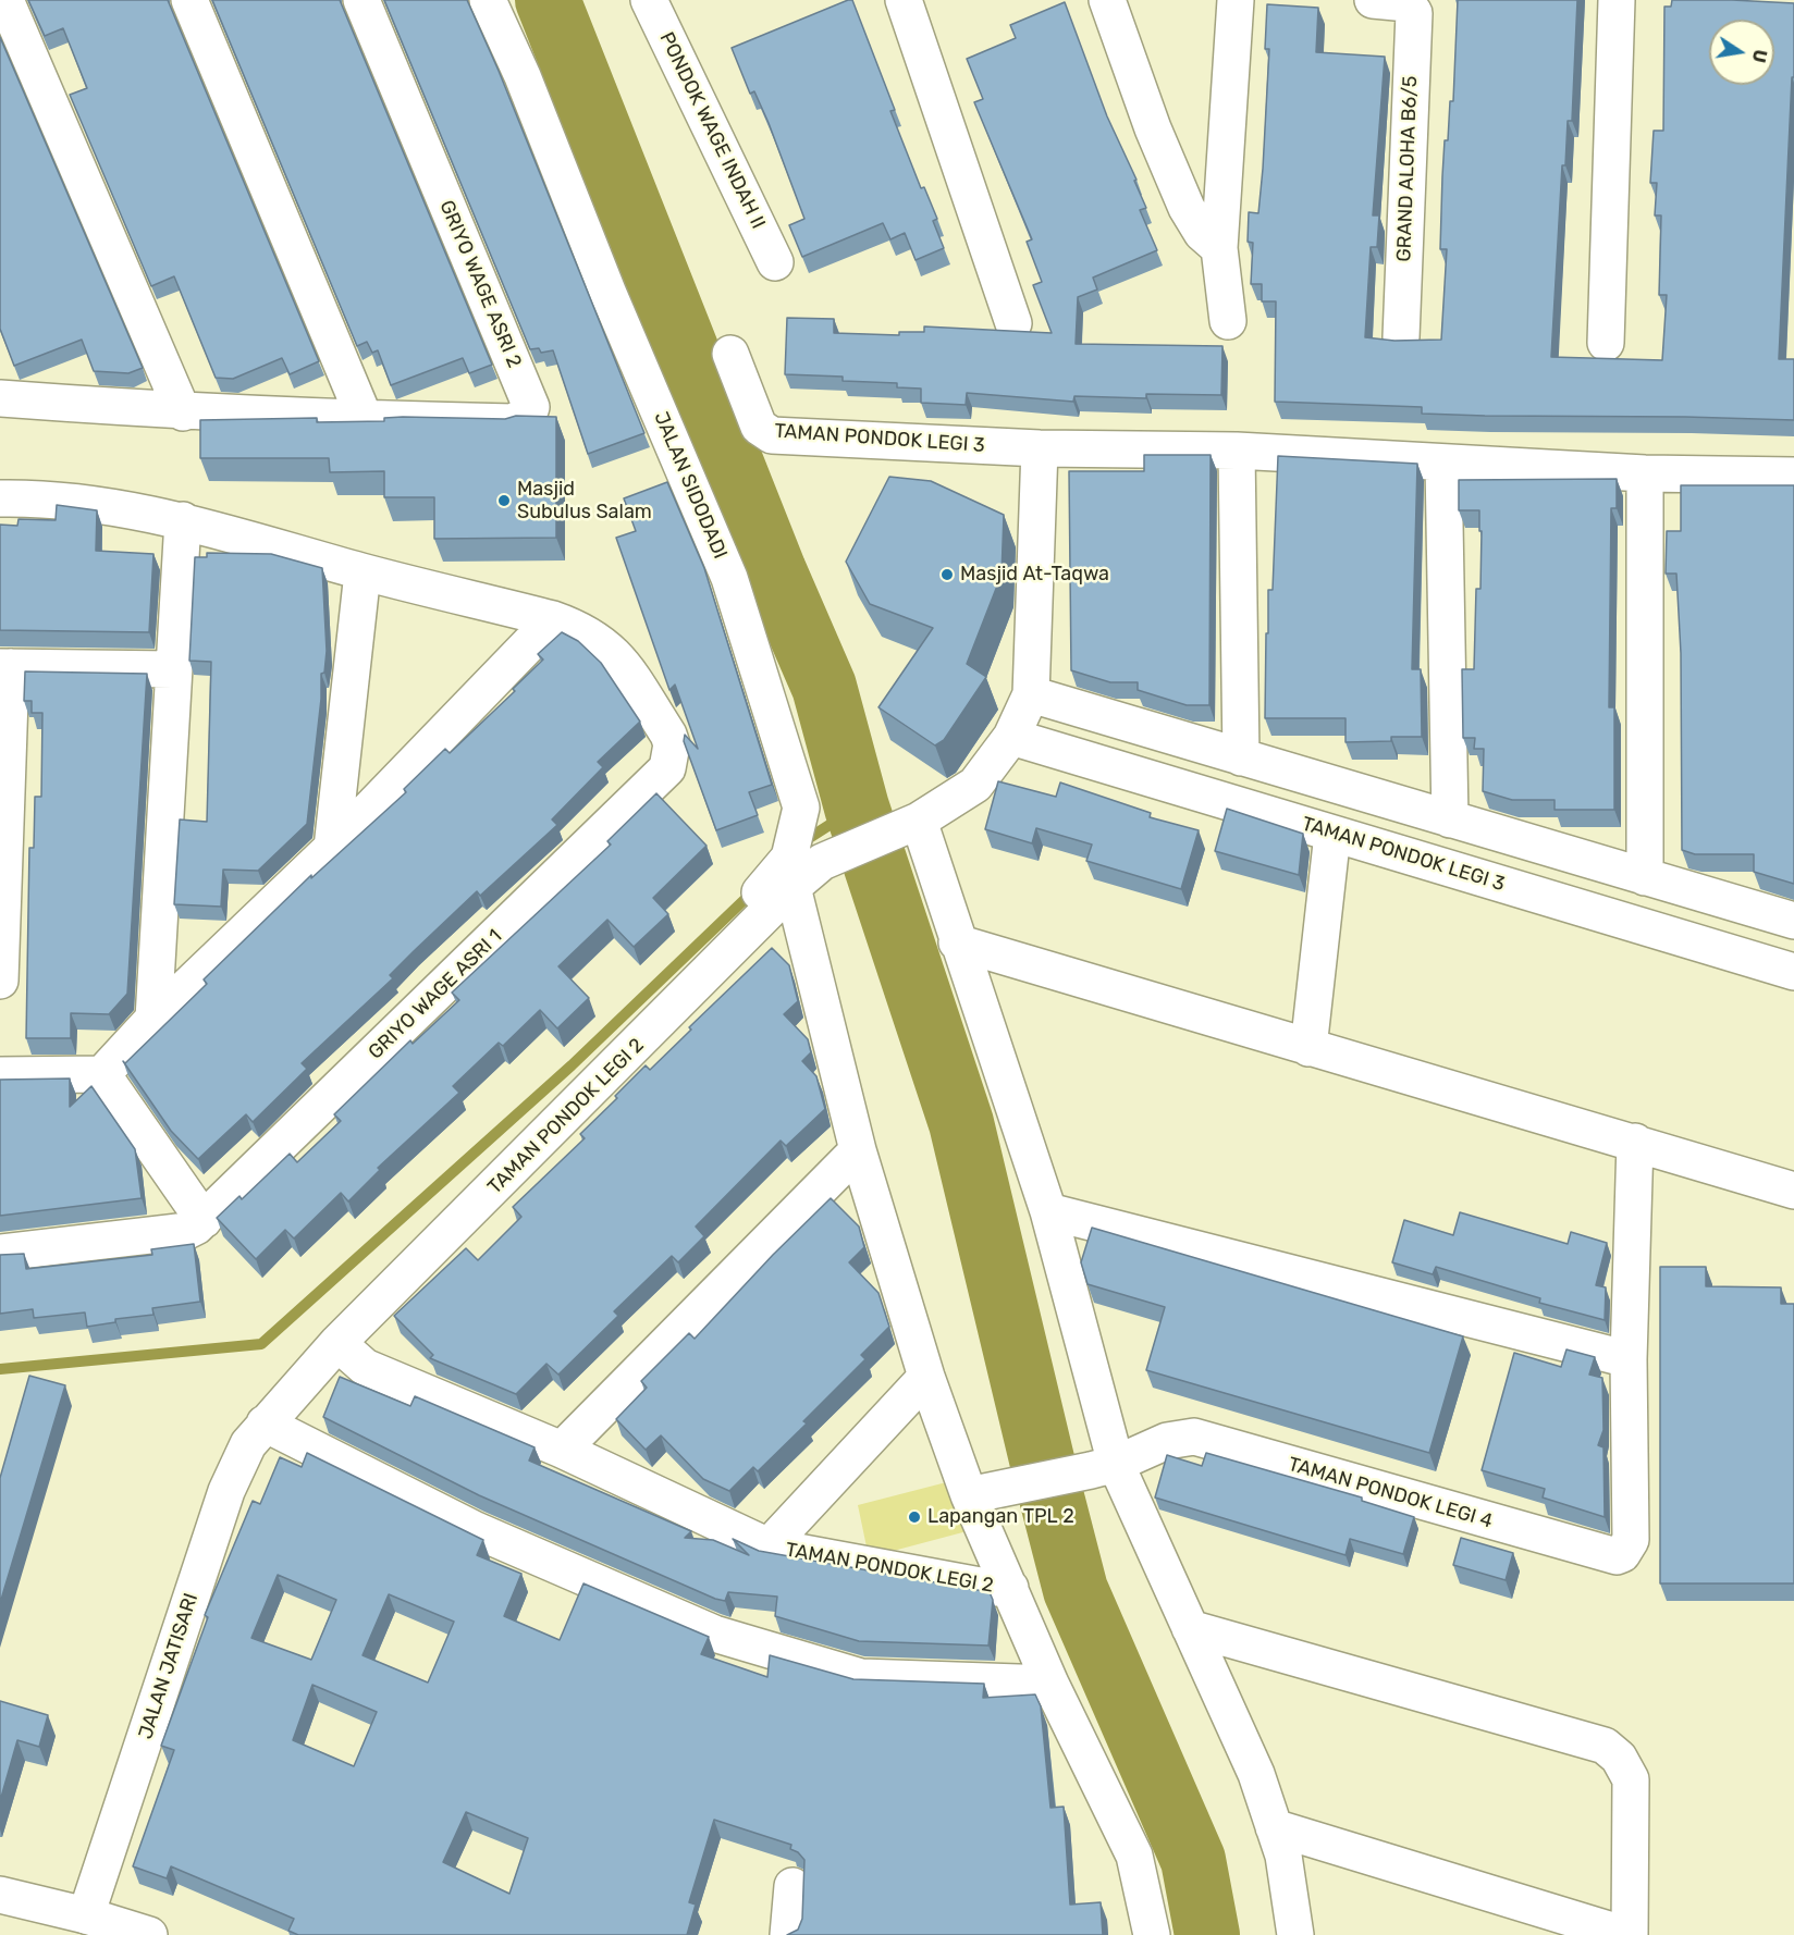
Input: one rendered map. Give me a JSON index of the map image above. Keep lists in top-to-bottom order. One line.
{"streets":{"street":["PONDOK WAGE INDAH II","GRAND ALOHA B6/5","GRIYO WAGE ASRI 2","TAMAN PONDOK LEGI 3","JALAN SIDODADI","GRIYO WAGE ASRI 1","TAMAN PONDOK LEGI 2","TAMAN PONDOK LEGI 4","JALAN JATISARI"]},"crossings":[["JALAN SIDODADI","TAMAN PONDOK LEGI 2"],["TAMAN PONDOK LEGI 2","TAMAN PONDOK LEGI 4"],["TAMAN PONDOK LEGI 2","JALAN JATISARI"]],"places":["Masjid Subulus Salam","Masjid At-Taqwa","Lapangan TPL 2"],"north":"right"}
